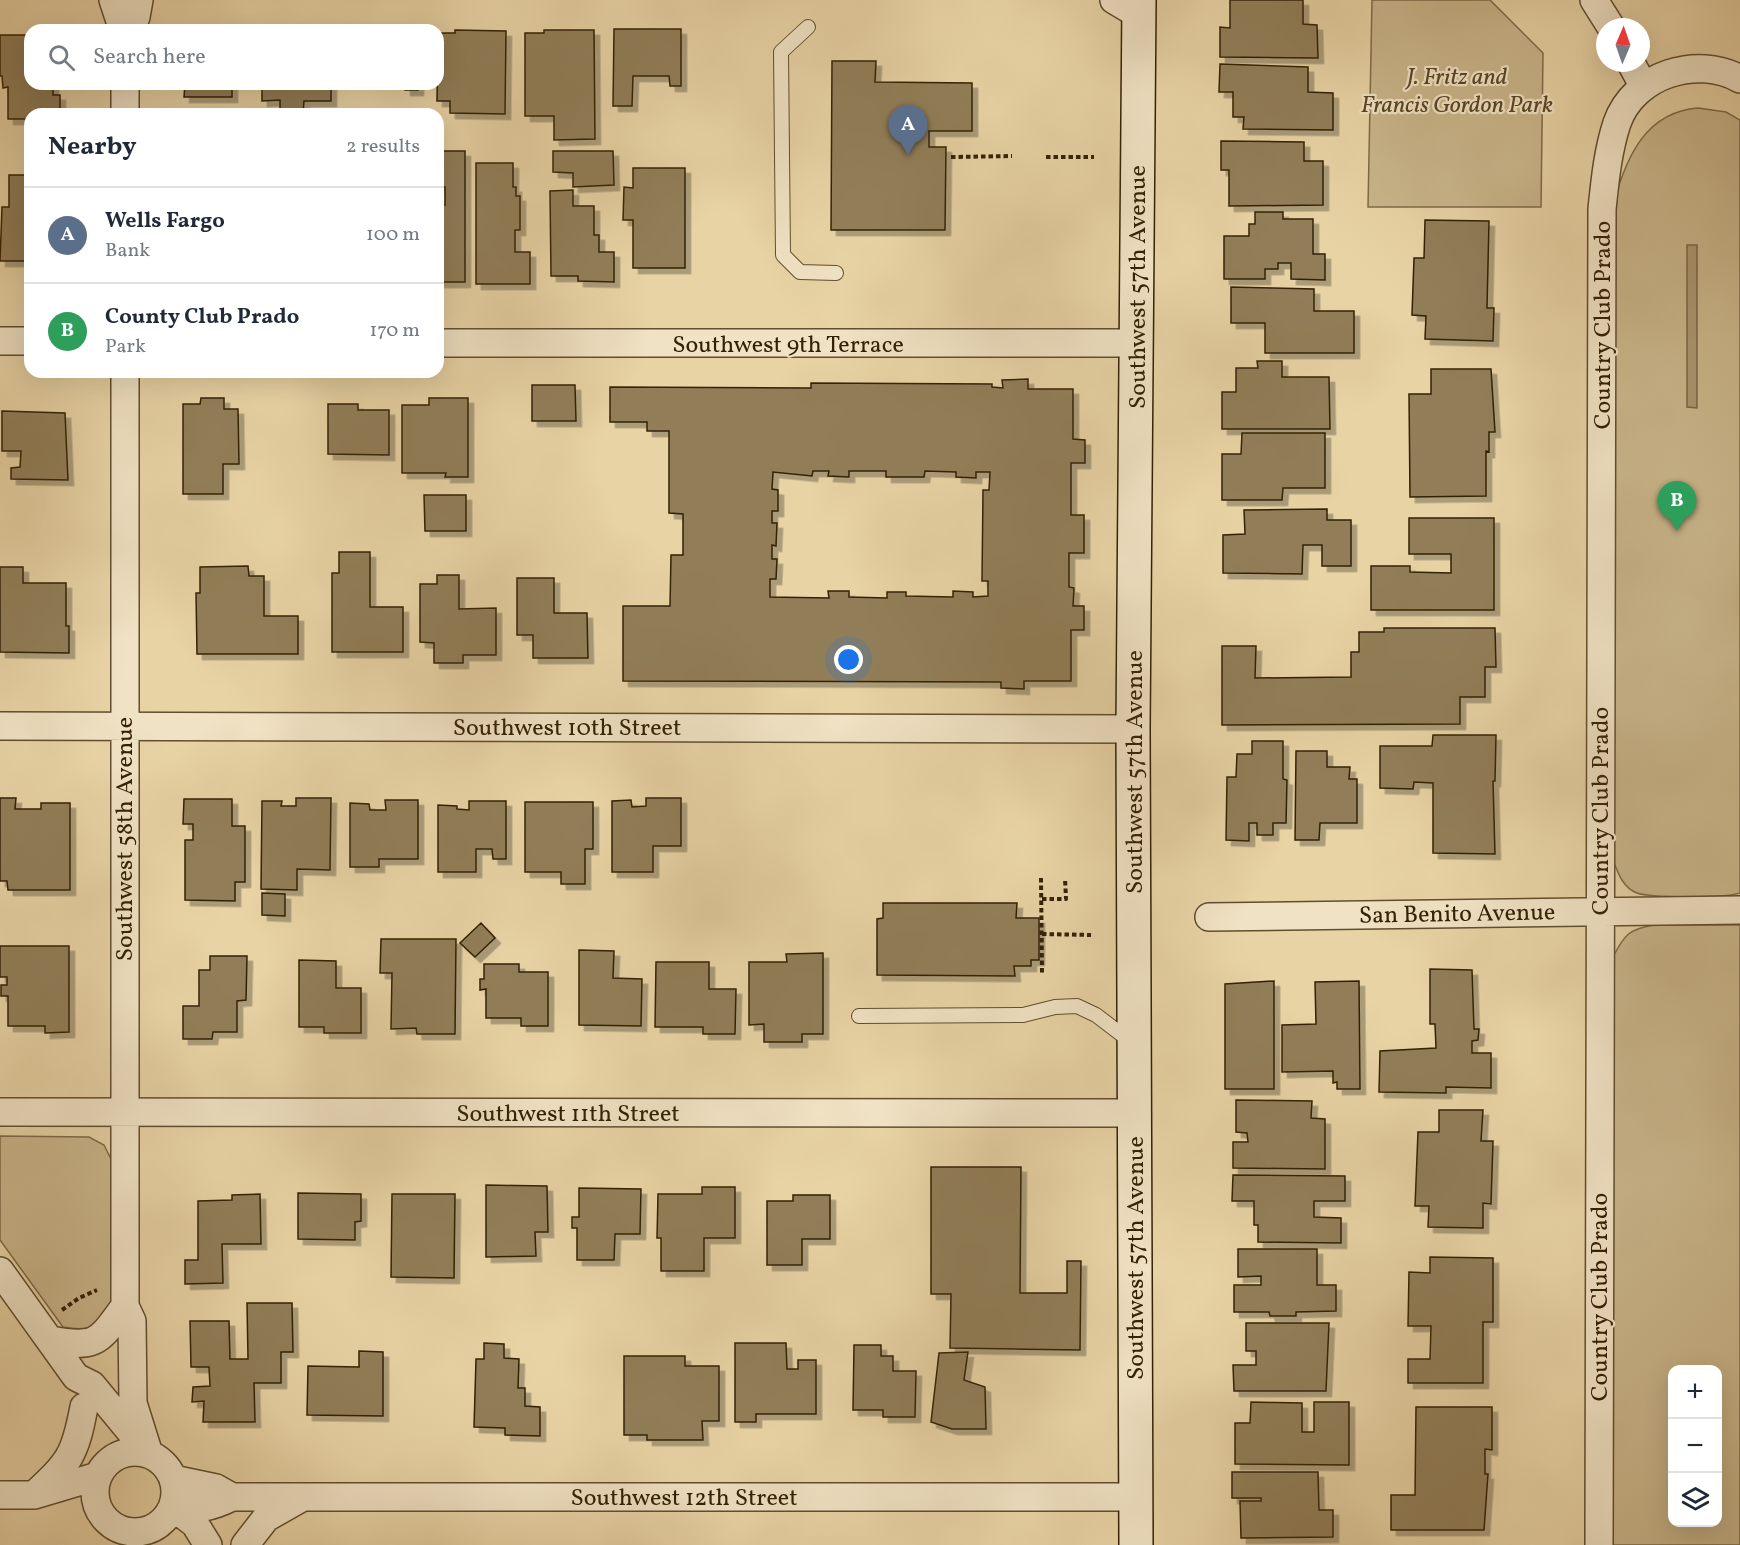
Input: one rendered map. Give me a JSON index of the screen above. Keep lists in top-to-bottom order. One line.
{"streets":{"main road":["Southwest 57th Avenue"],"street":["Country Club Prado","Southwest 9th Terrace","Southwest 10th Street","Southwest 58th Avenue","San Benito Avenue","Southwest 11th Street","Southwest 12th Street"]},"crossings":[["Southwest 57th Avenue","Southwest 9th Terrace"],["Southwest 57th Avenue","Southwest 10th Street"],["Southwest 57th Avenue","Southwest 11th Street"],["Southwest 57th Avenue","Southwest 12th Street"],["Country Club Prado","San Benito Avenue"],["Southwest 10th Street","Southwest 58th Avenue"],["Southwest 58th Avenue","Southwest 11th Street"],["Southwest 58th Avenue","Southwest 12th Street"]],"parks":["J. Fritz and Francis Gordon Park"],"north":"top","page":{"search":"Search here","pins":["A","B"],"heading":["Nearby","2 results"],"list":[{"mark":"A","name":"Wells Fargo","note":"Bank","value":"100 m"},{"mark":"B","name":"County Club Prado","note":"Park","value":"170 m"}],"map_buttons":["+","−"]}}
